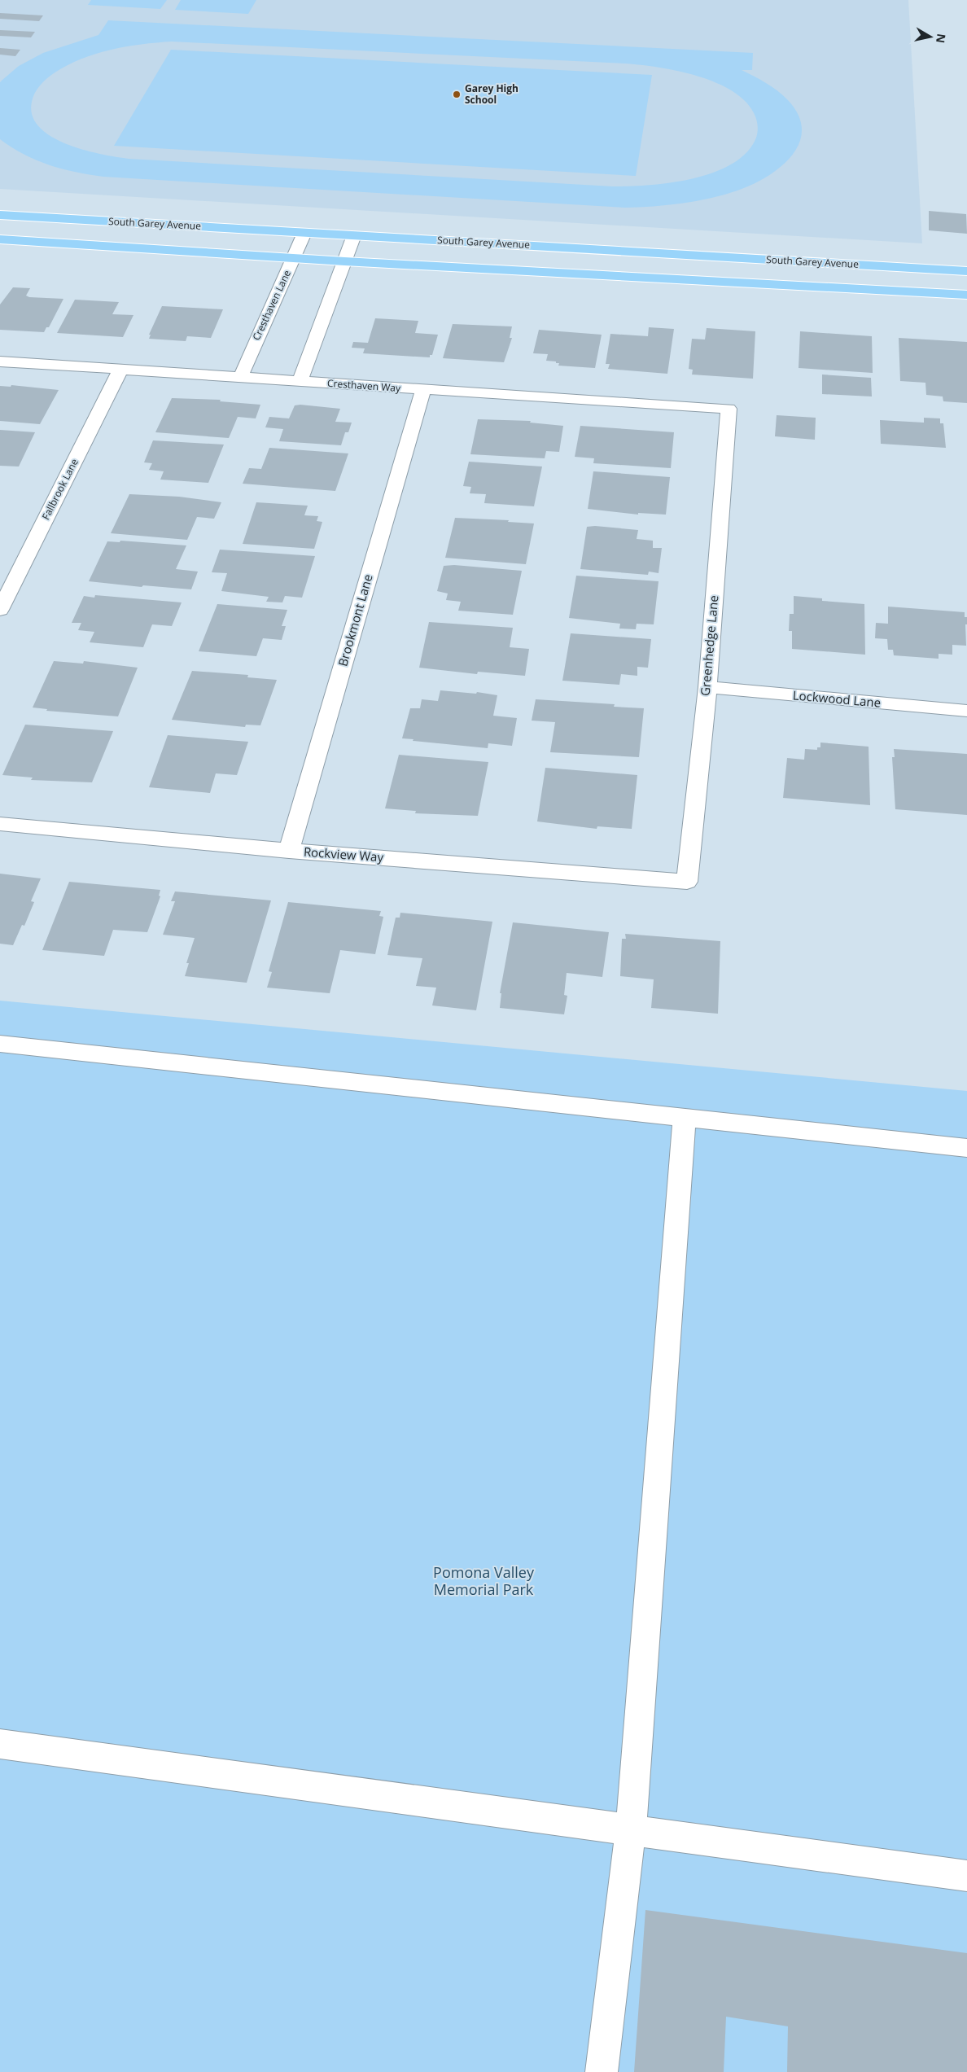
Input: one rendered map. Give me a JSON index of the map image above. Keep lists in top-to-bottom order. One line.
{"streets":{"main road":["South Garey Avenue"],"street":["Cresthaven Lane","Cresthaven Way","Fallbrook Lane","Brookmont Lane","Greenhedge Lane","Lockwood Lane","Rockview Way"]},"crossings":[["South Garey Avenue","Cresthaven Lane"],["Cresthaven Lane","Cresthaven Way"],["Cresthaven Way","Fallbrook Lane"],["Cresthaven Way","Brookmont Lane"],["Cresthaven Way","Greenhedge Lane"],["Brookmont Lane","Rockview Way"],["Greenhedge Lane","Lockwood Lane"],["Greenhedge Lane","Rockview Way"]],"parks":["Pomona Valley Memorial Park"],"places":["Garey High School"],"north":"right"}
